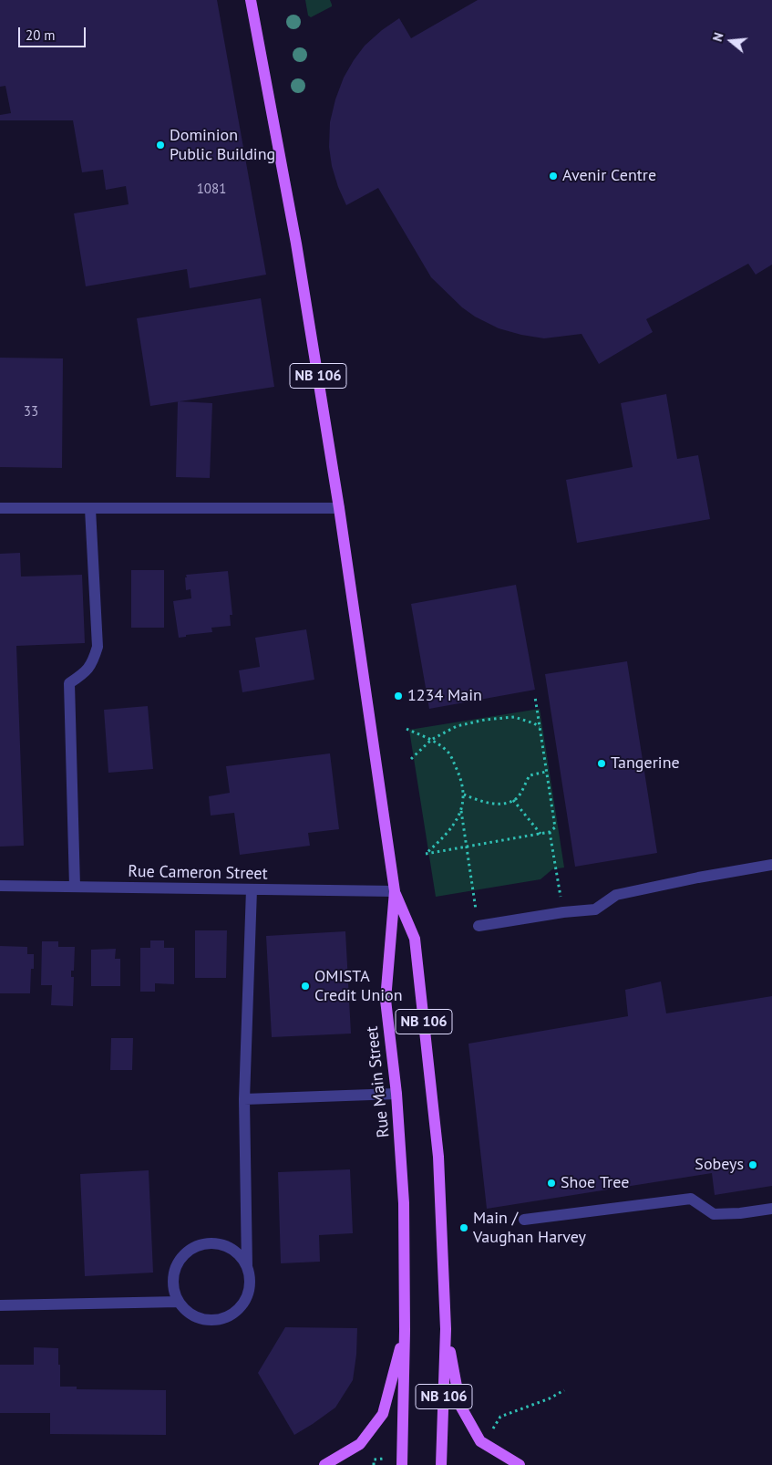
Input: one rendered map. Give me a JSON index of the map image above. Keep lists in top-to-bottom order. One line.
{"streets":{"main road":["NB 106","Rue Main Street"],"street":["Rue Cameron Street"]},"crossings":[["NB 106","Rue Cameron Street"],["NB 106","Rue Main Street"],["Rue Cameron Street","Rue Main Street"]],"places":["Dominion Public Building","Avenir Centre","1234 Main","Tangerine","OMISTA Credit Union","Sobeys","Shoe Tree","Main / Vaughan Harvey"],"house_numbers":["1081","33"],"scale_bar":"20 m","north":"left"}
